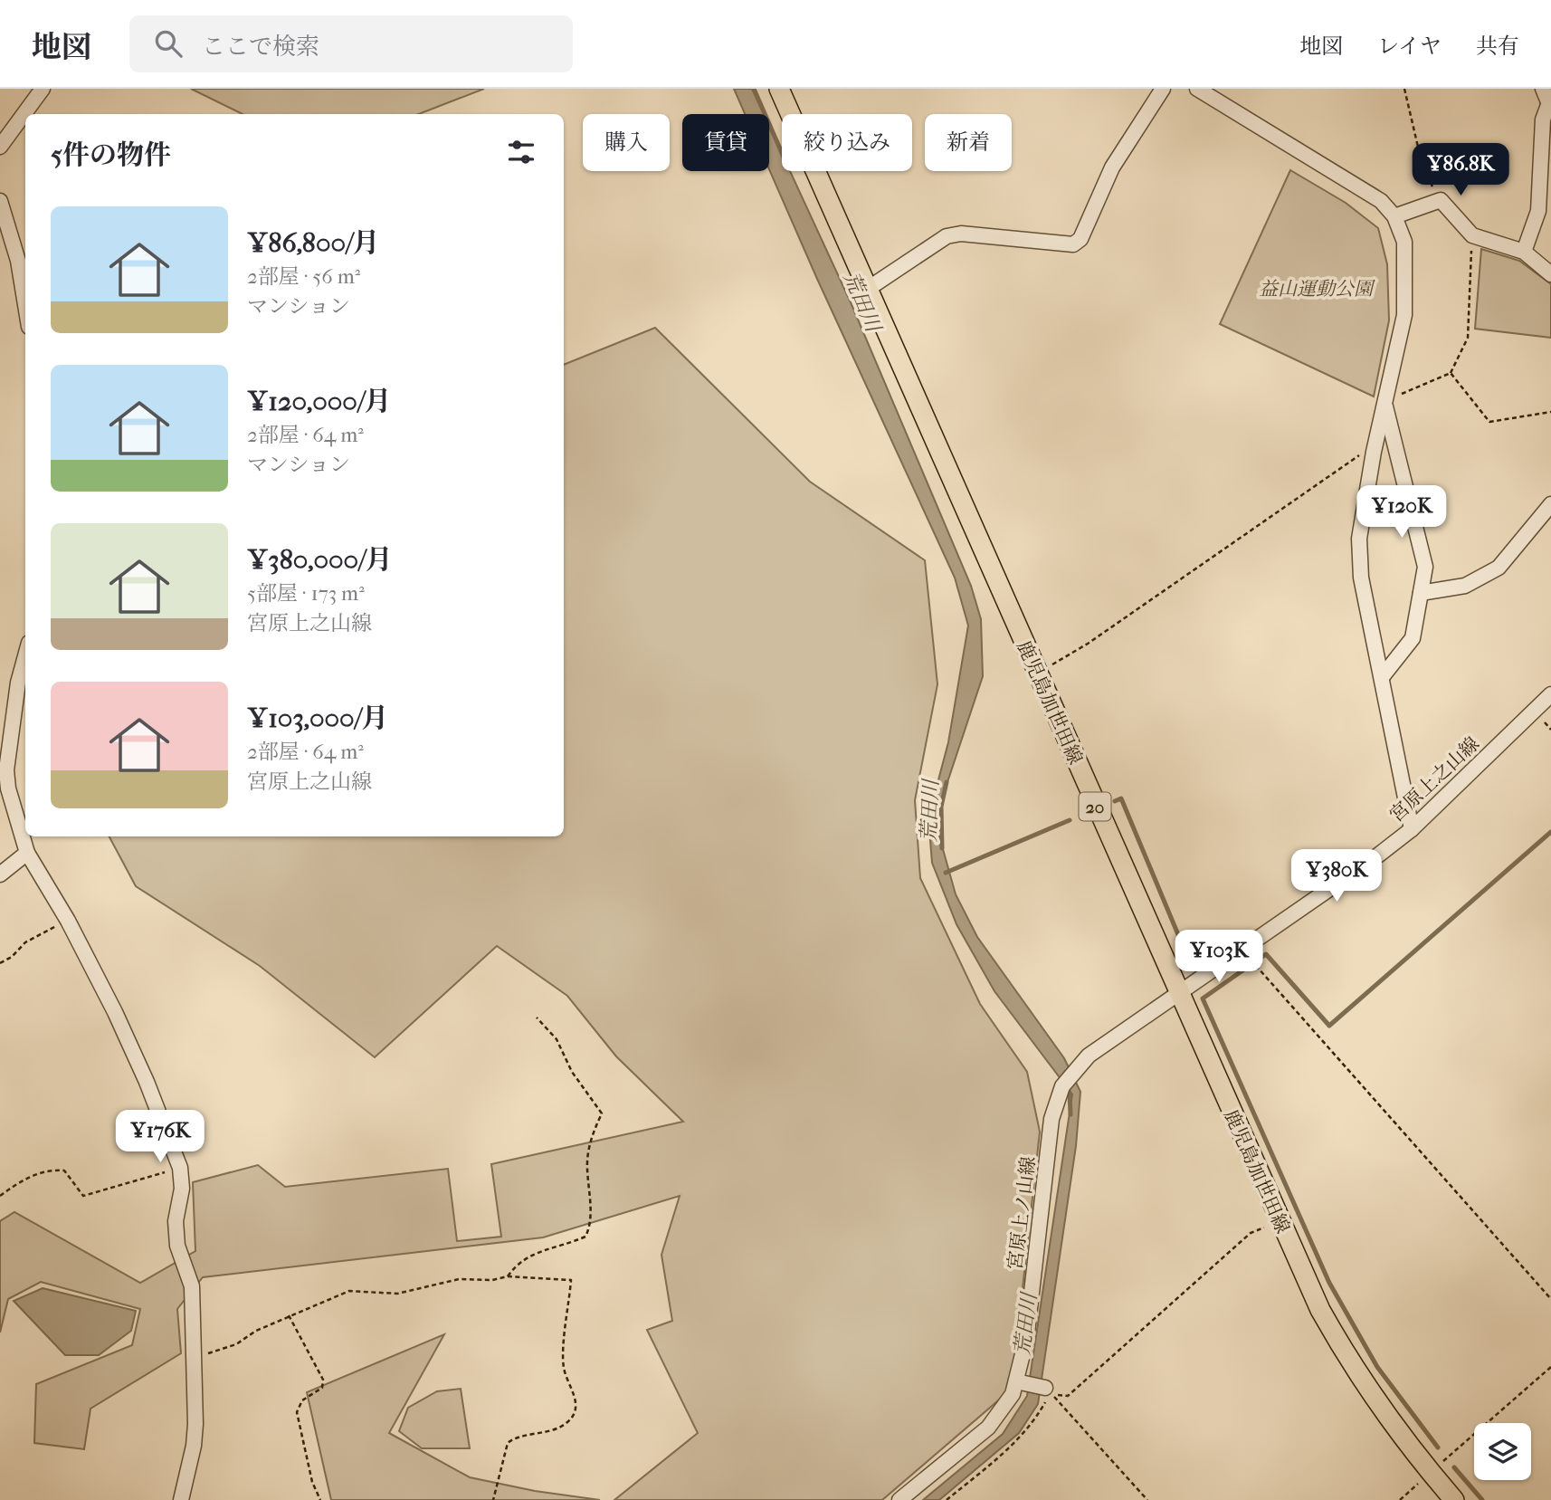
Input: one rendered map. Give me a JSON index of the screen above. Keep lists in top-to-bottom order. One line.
{"streets":{"main road":["鹿児島加世田線","20"],"street":["宮原上之山線","宮原上ノ山線"]},"crossings":[["鹿児島加世田線","宮原上之山線"],["宮原上之山線","宮原上ノ山線"]],"water":["荒田川"],"parks":["益山運動公園"],"page":{"header":"地図","search":"ここで検索","nav":["地図","レイヤ","共有"],"chip":["購入","賃貸","絞り込み","新着"],"heading":"5件の物件","price":["¥86.8K","¥120K","¥380K","¥103K","¥176K"],"list":[{"name":"¥86,800/月","note":"2部屋 · 56 m² · マンション"},{"name":"¥120,000/月","note":"2部屋 · 64 m² · マンション"},{"name":"¥380,000/月","note":"5部屋 · 173 m² · 宮原上之山線"},{"name":"¥103,000/月","note":"2部屋 · 64 m² · 宮原上之山線"}]}}
